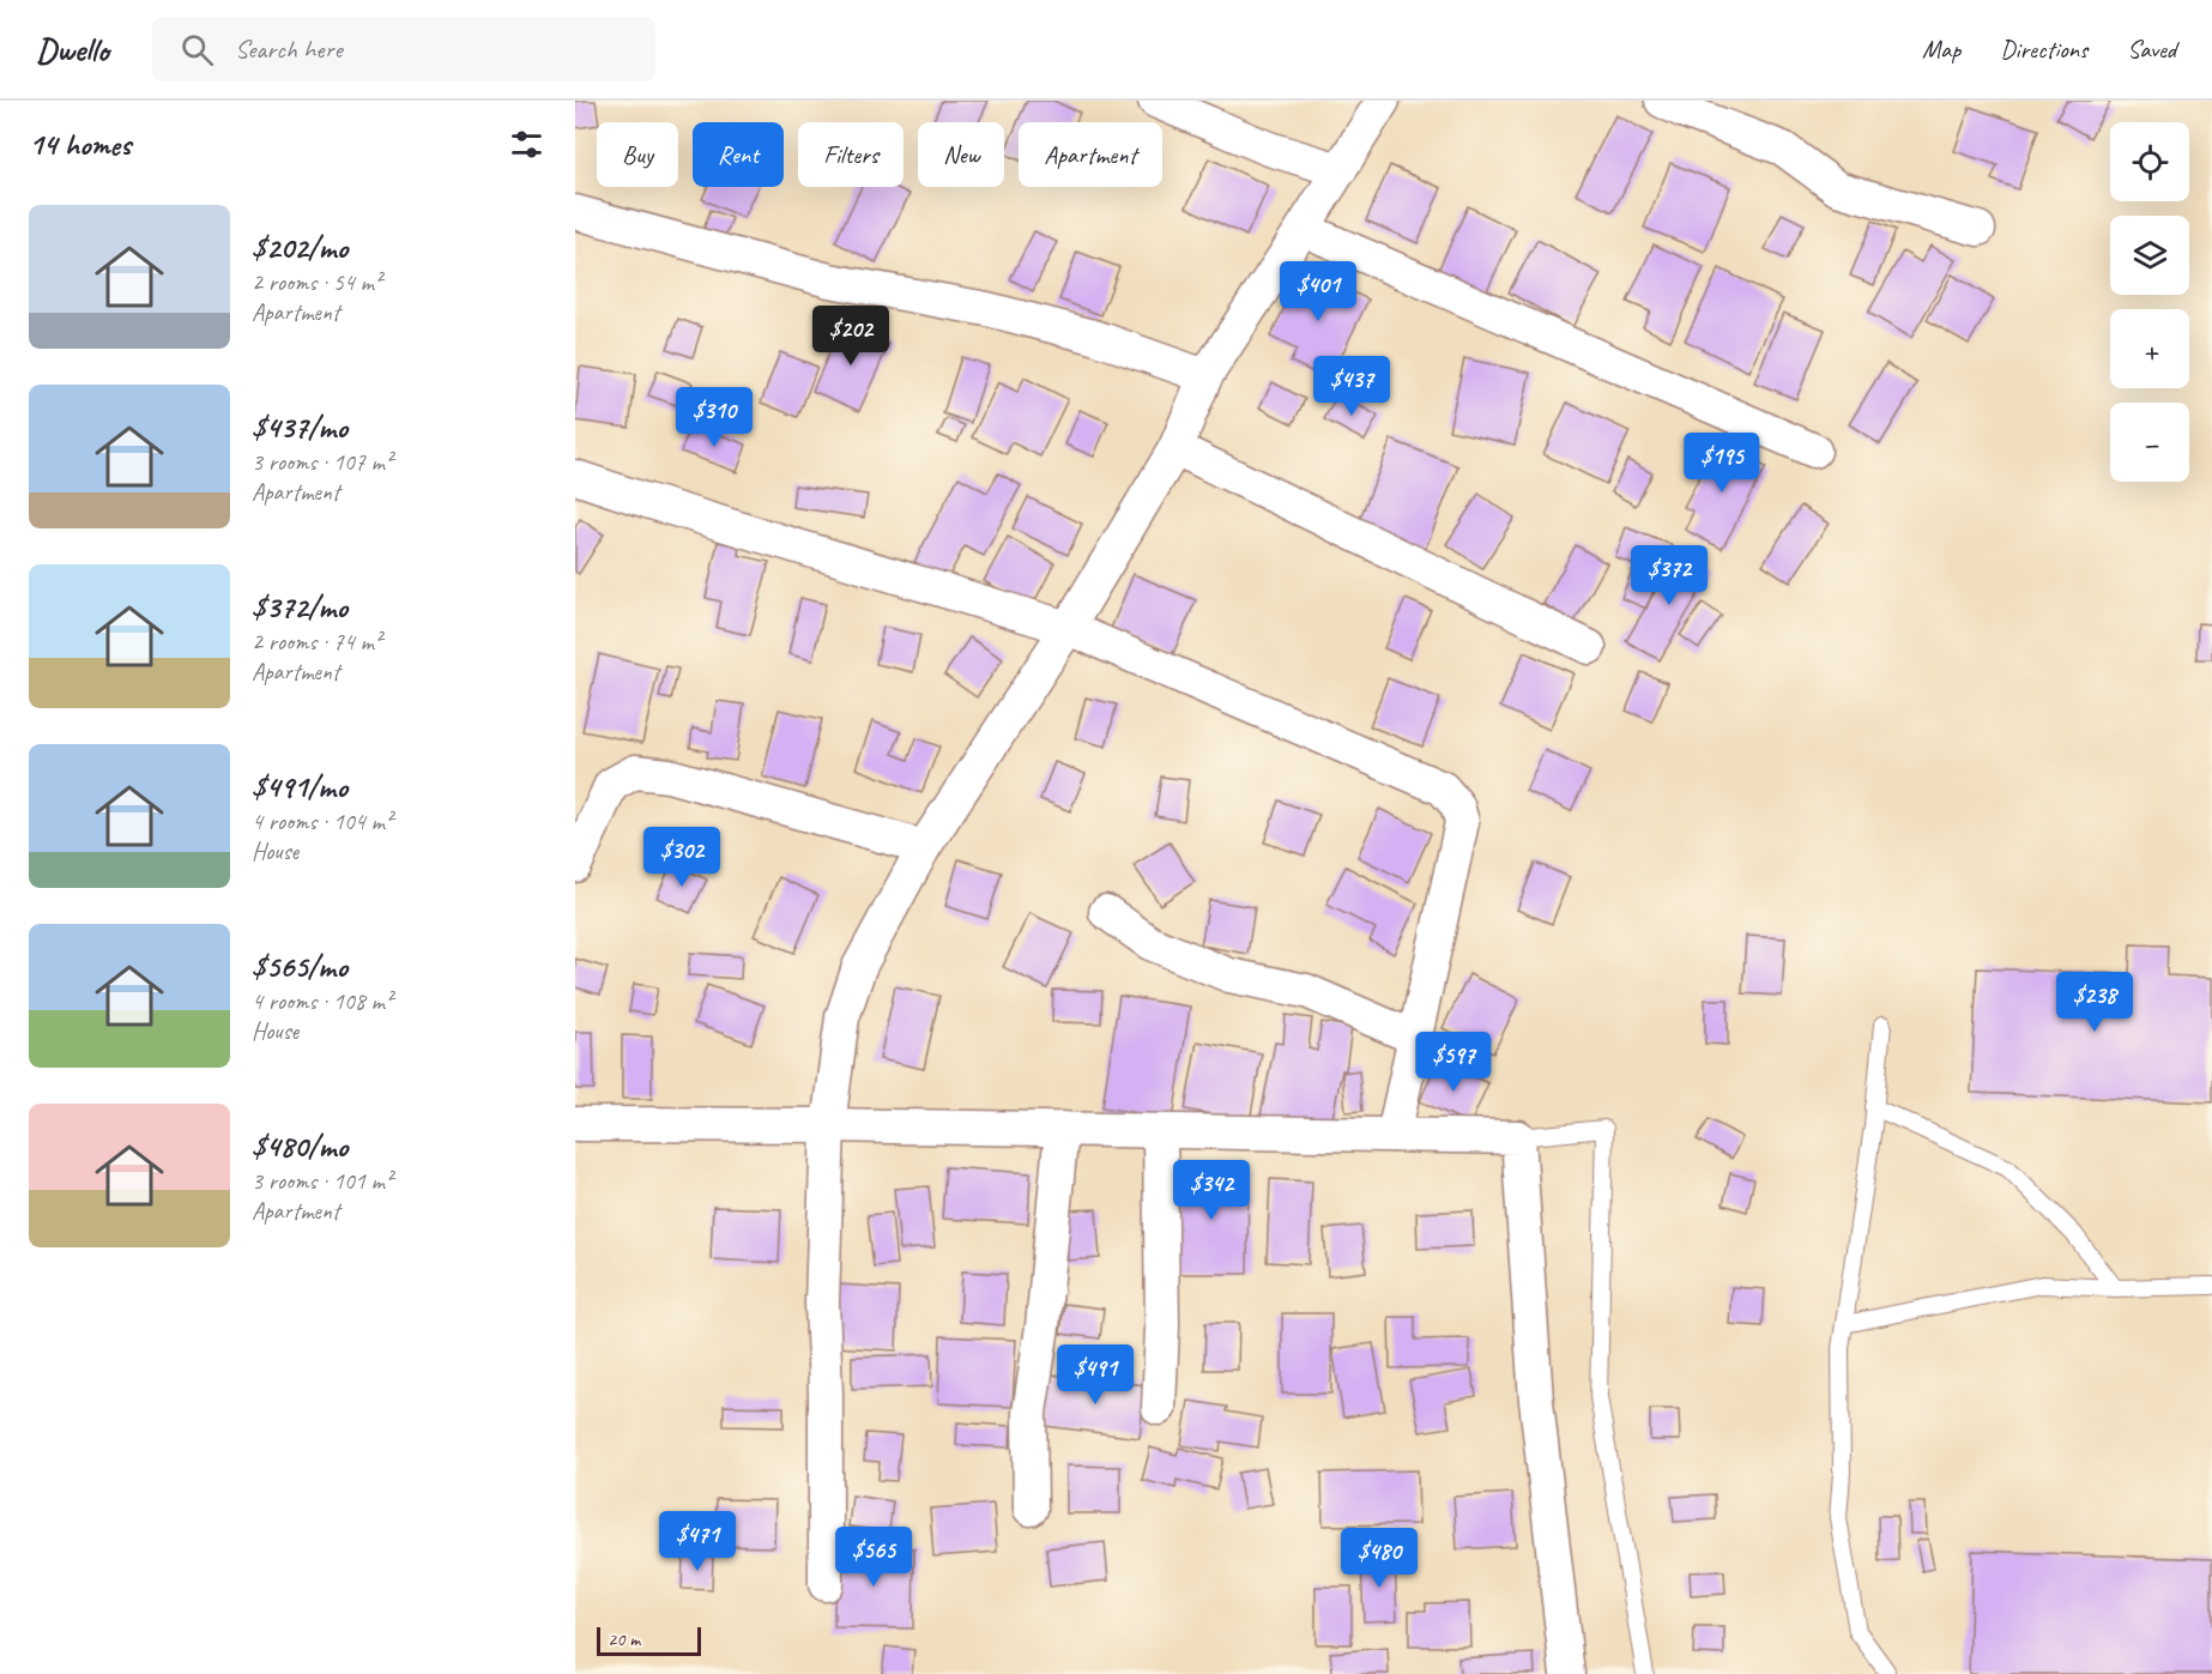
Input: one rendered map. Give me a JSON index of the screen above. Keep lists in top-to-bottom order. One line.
{"scale_bar":"20 m","page":{"header":"Dwello","search":"Search here","nav":["Map","Directions","Saved"],"heading":"14 homes","map_buttons":["+","−"],"chip":["Buy","Rent","Filters","New","Apartment"],"list":[{"name":"$202/mo","note":"2 rooms · 54 m² · Apartment"},{"name":"$437/mo","note":"3 rooms · 107 m² · Apartment"},{"name":"$372/mo","note":"2 rooms · 74 m² · Apartment"},{"name":"$491/mo","note":"4 rooms · 104 m² · House"},{"name":"$565/mo","note":"4 rooms · 108 m² · House"},{"name":"$480/mo","note":"3 rooms · 101 m² · Apartment"}],"price":["$401","$202","$437","$310","$195","$372","$302","$238","$597","$342","$491","$471","$565","$480"],"scale":"20 m"}}
